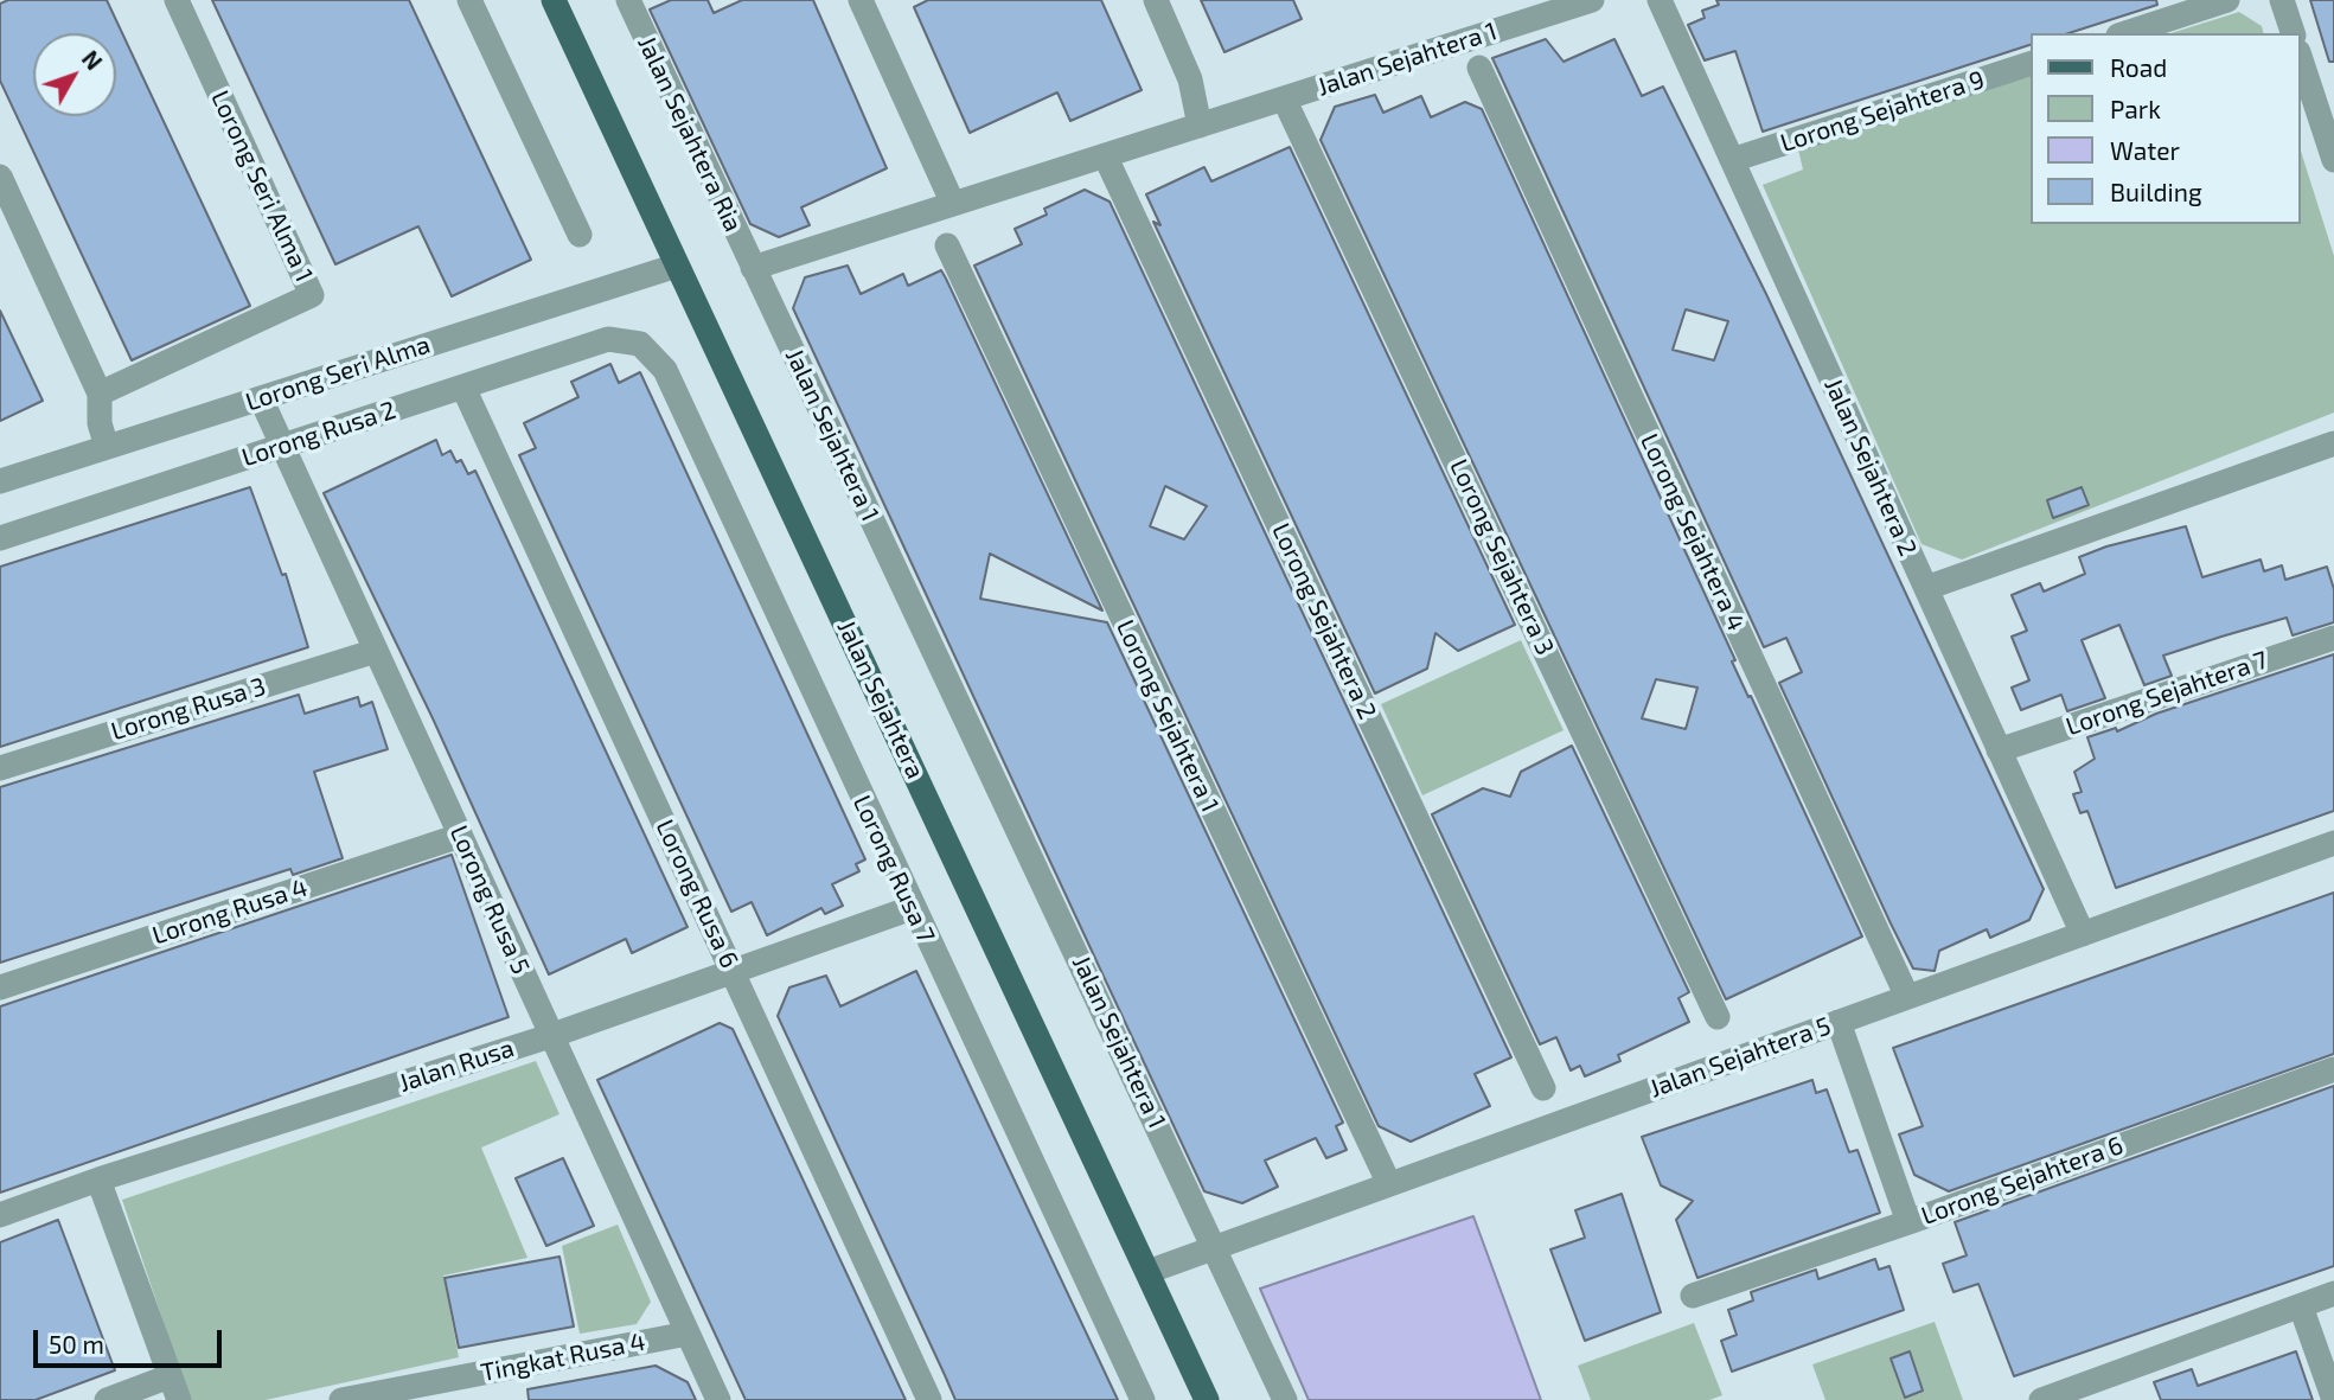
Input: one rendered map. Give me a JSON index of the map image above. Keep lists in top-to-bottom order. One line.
{"streets":{"main road":["Jalan Sejahtera"],"street":["Jalan Sejahtera 1","Lorong Sejahtera 9","Jalan Sejahtera Ria","Lorong Seri Alma 1","Lorong Seri Alma","Lorong Rusa 2","Jalan Sejahtera 2","Lorong Sejahtera 4","Lorong Sejahtera 3","Lorong Sejahtera 2","Lorong Sejahtera 7","Lorong Rusa 3","Lorong Sejahtera 1","Lorong Rusa 7","Lorong Rusa 6","Lorong Rusa 5","Lorong Rusa 4","Jalan Sejahtera 5","Jalan Rusa","Lorong Sejahtera 6","Tingkat Rusa 4"]},"crossings":[["Jalan Sejahtera 1","Jalan Sejahtera Ria"],["Jalan Sejahtera 1","Lorong Sejahtera 3"],["Jalan Sejahtera 1","Lorong Sejahtera 2"],["Jalan Sejahtera 1","Jalan Sejahtera 5"],["Lorong Sejahtera 9","Jalan Sejahtera 2"],["Lorong Seri Alma","Jalan Sejahtera"],["Lorong Seri Alma","Lorong Rusa 5"],["Lorong Rusa 2","Lorong Rusa 7"],["Lorong Rusa 2","Lorong Rusa 6"],["Lorong Rusa 2","Lorong Rusa 5"],["Jalan Sejahtera 2","Lorong Sejahtera 7"],["Jalan Sejahtera 2","Jalan Sejahtera 5"],["Lorong Sejahtera 4","Jalan Sejahtera 5"],["Jalan Sejahtera","Jalan Sejahtera 5"],["Lorong Rusa 3","Lorong Rusa 5"],["Lorong Sejahtera 1","Jalan Sejahtera 5"],["Lorong Rusa 7","Jalan Rusa"],["Lorong Rusa 6","Jalan Rusa"],["Lorong Rusa 5","Lorong Rusa 4"],["Lorong Rusa 5","Jalan Rusa"],["Lorong Rusa 5","Tingkat Rusa 4"],["Jalan Sejahtera 5","Lorong Sejahtera 6"]],"legend":["Road","Park","Water","Building"],"scale_bar":"50 m","north":"top right"}
